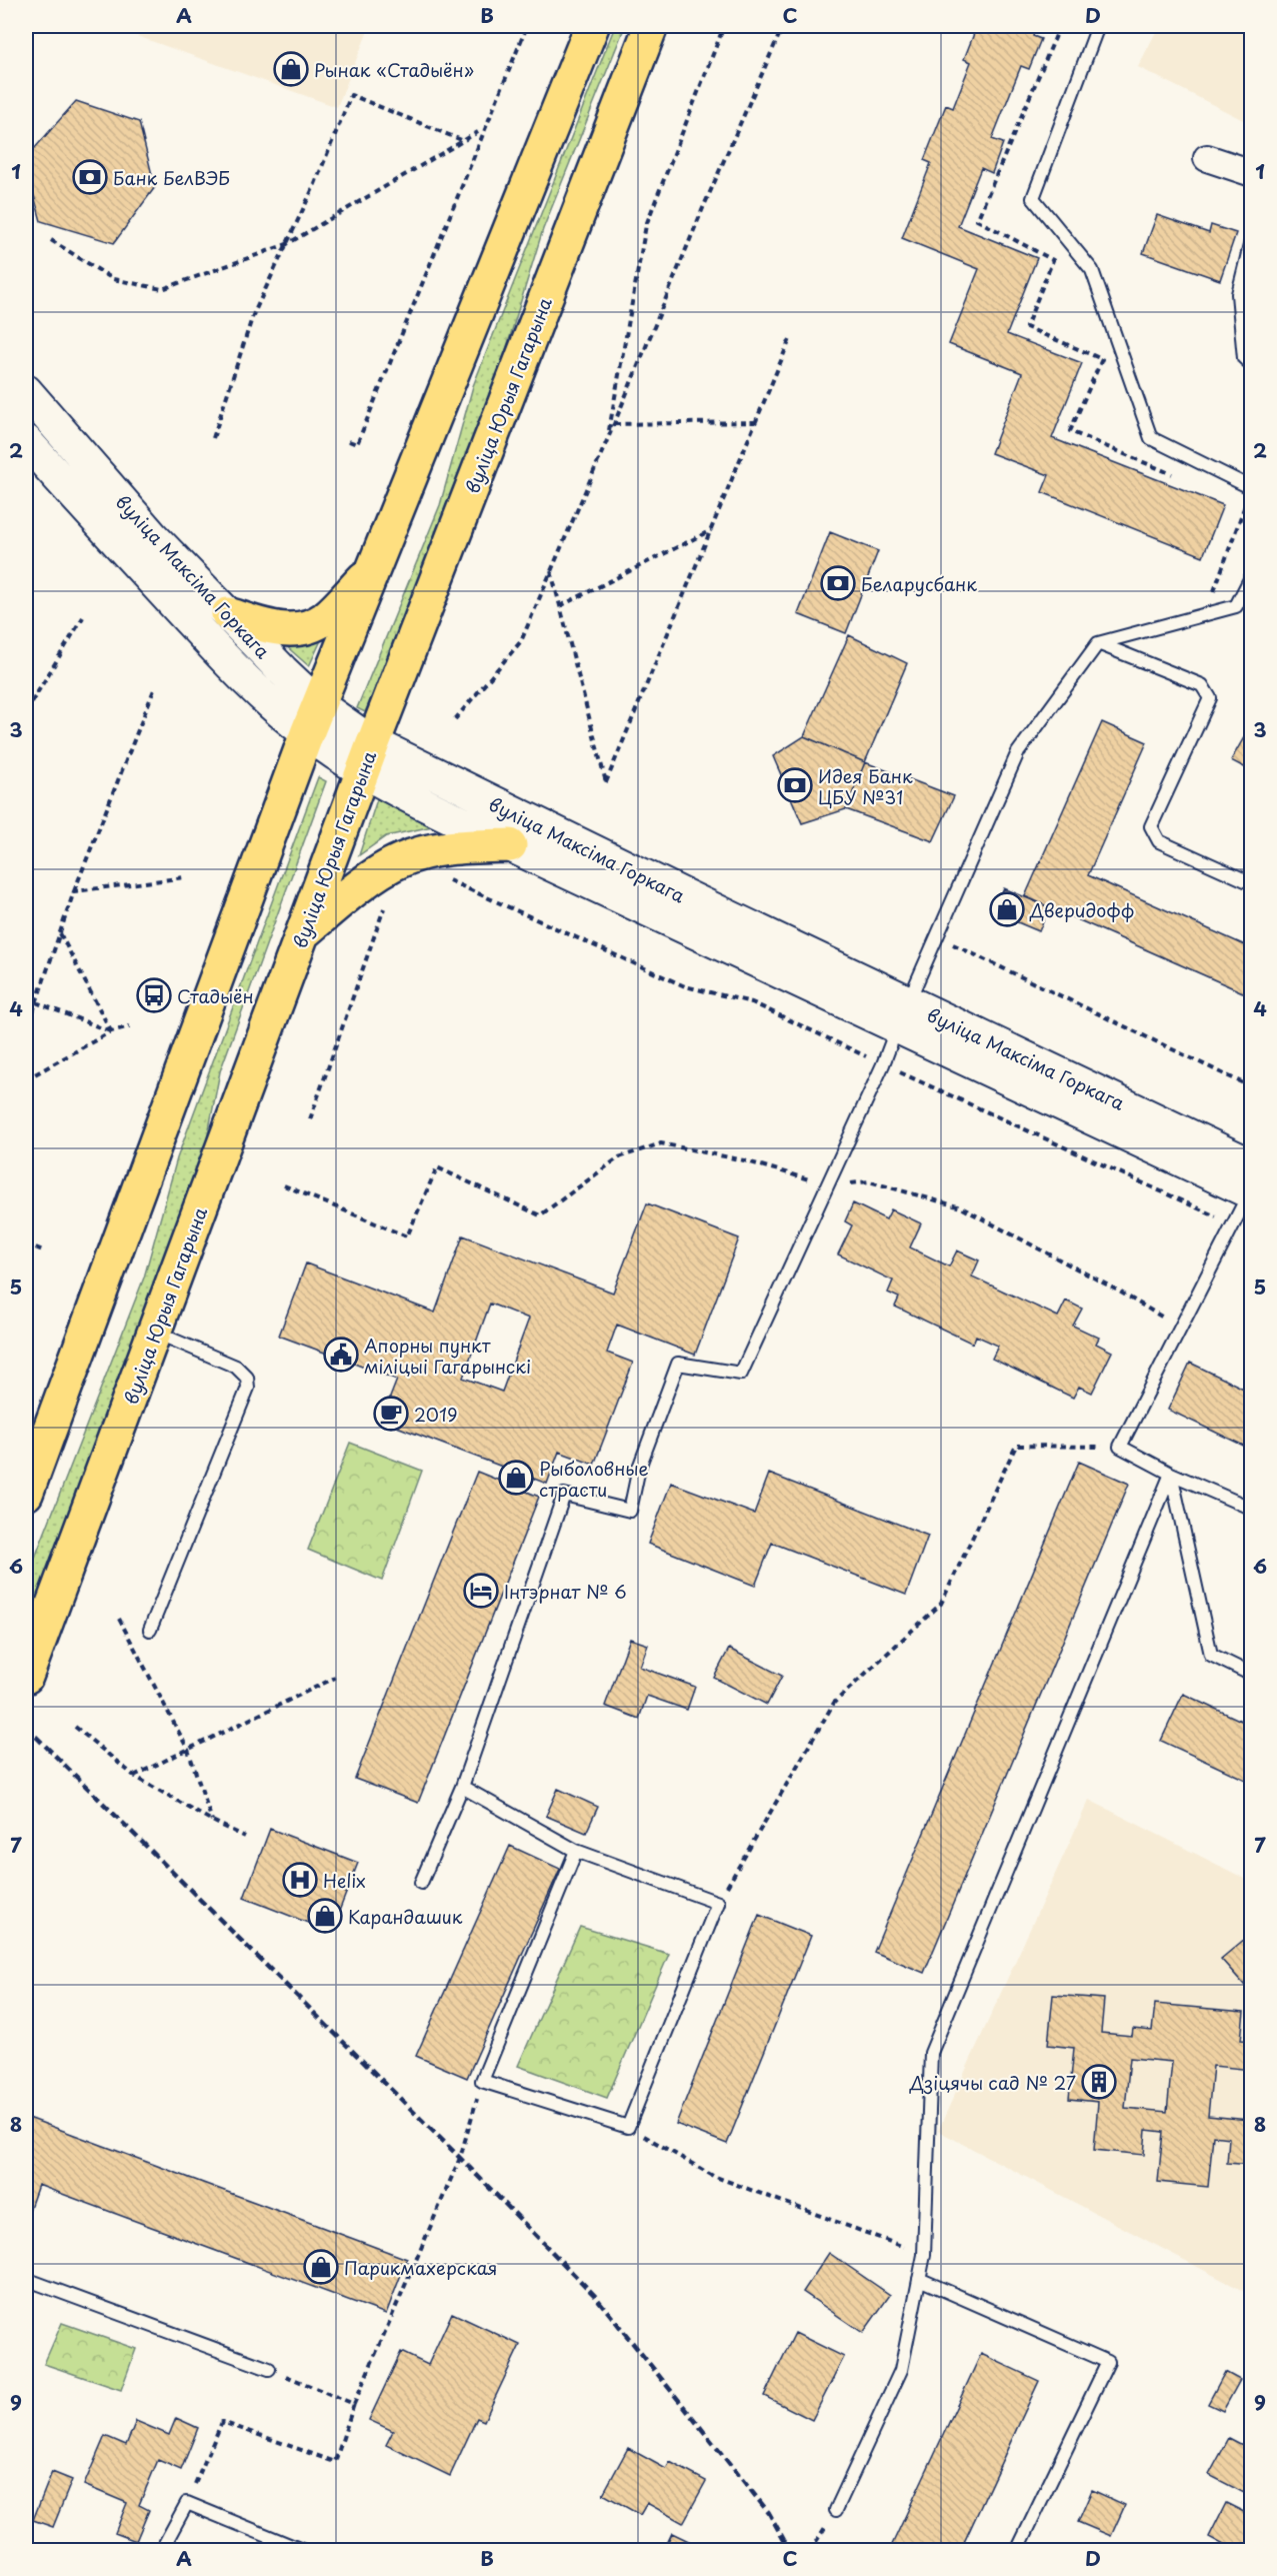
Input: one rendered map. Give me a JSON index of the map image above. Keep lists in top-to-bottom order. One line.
{"streets":{"main road":["вуліца Юрыя Гагарына"],"street":["вуліца Максіма Горкага"]},"crossings":[["вуліца Юрыя Гагарына","вуліца Максіма Горкага"]],"places":{"shop":["Рынак «Стадыён»","Дверидофф","Рыболовные страсти","Карандашик","Парикмахерская"],"bank":["Банк БелВЭБ","Беларусбанк","Идея Банк ЦБУ №31"],"bus stop":["Стадыён"],"public building":["Апорны пункт міліцыі Гагарынскі"],"cafe":["2019"],"hotel":["Інтэрнат № 6"],"hospital":["Helix"],"building":["Дзіцячы сад № 27"]},"grid":{"columns":["A","B","C","D"],"rows":["1","2","3","4","5","6","7","8","9"]}}
